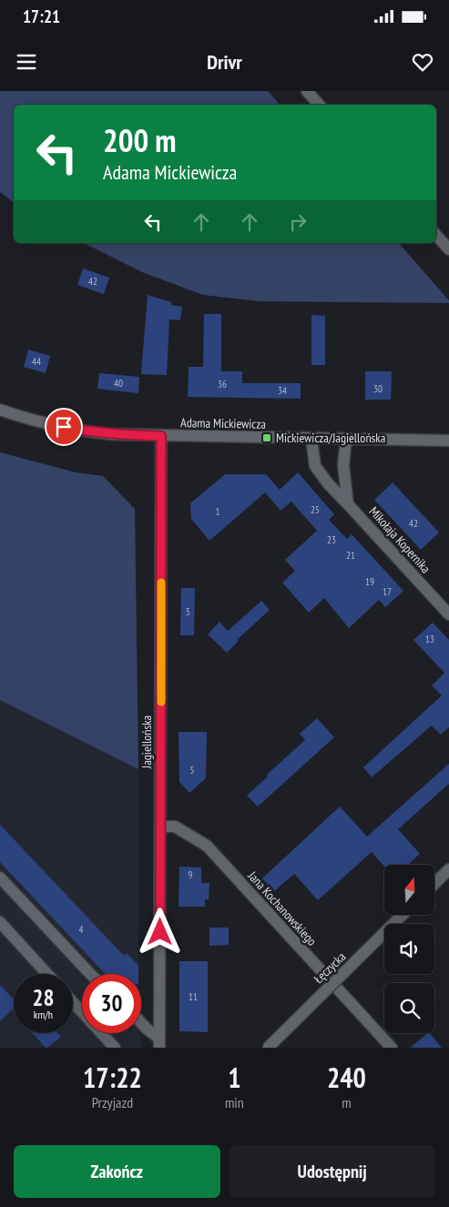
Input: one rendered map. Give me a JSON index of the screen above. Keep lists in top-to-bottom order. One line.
{"streets":{"street":["Adama Mickiewicza","Mikołaja Kopernika","Jagiellońska","Jana Kochanowskiego","Łęczycka"]},"crossings":[["Adama Mickiewicza","Mikołaja Kopernika"],["Adama Mickiewicza","Jagiellońska"],["Jagiellońska","Jana Kochanowskiego"]],"places":{"transit":["Mickiewicza/Jagiellońska"]},"house_numbers":["42","44","40","36","30","34","25","1","42","23","21","19","17","3","13","5","9","4","11"],"north":"top","page":{"status":"17:21","header":"Drivr","turn":["200 m","Adama Mickiewicza"],"speed":"28 km/h","limit":"30","eta":["17:22","Przyjazd","1","min","240","m"],"buttons":["Zakończ","Udostępnij"]}}
